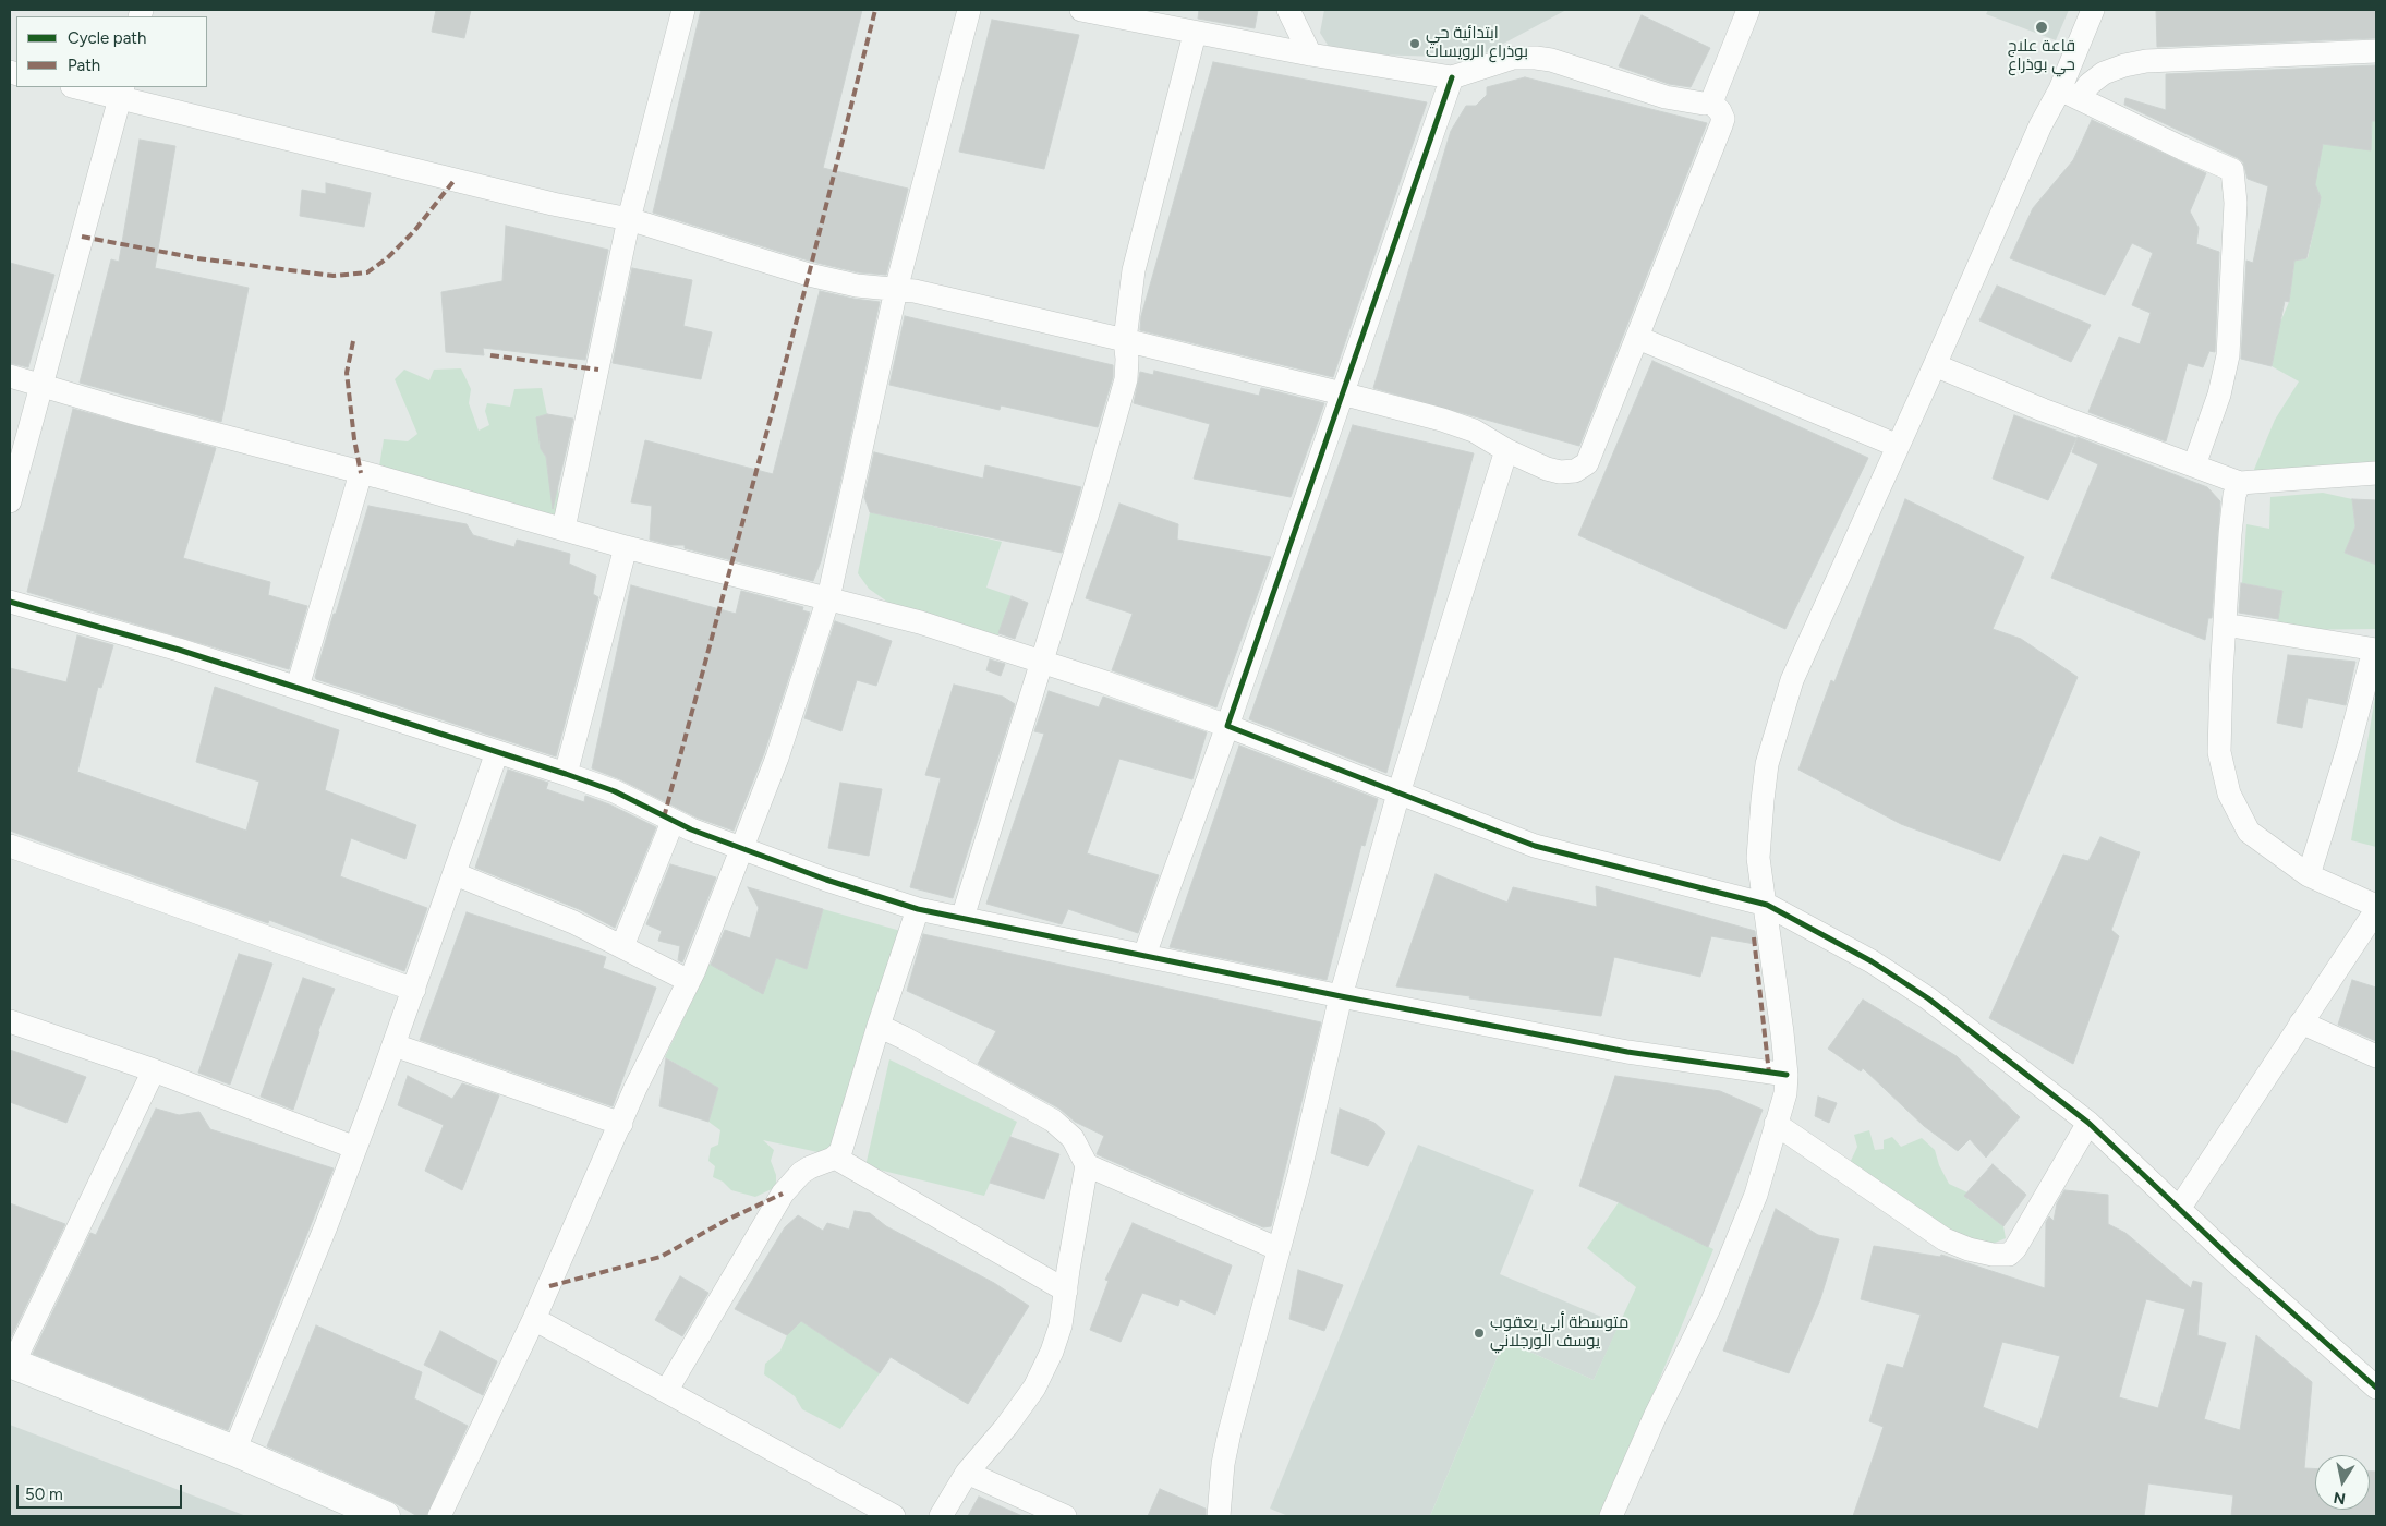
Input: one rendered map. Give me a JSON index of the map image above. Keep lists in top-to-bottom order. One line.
{"places":["قاعة علاج حي بوذراع","ابتدائية حي بوذراع الرويسات","متوسطة أبي يعقوب يوسف الورجلاني"],"legend":["Cycle path","Path"],"scale_bar":"50 m","north":"bottom"}
